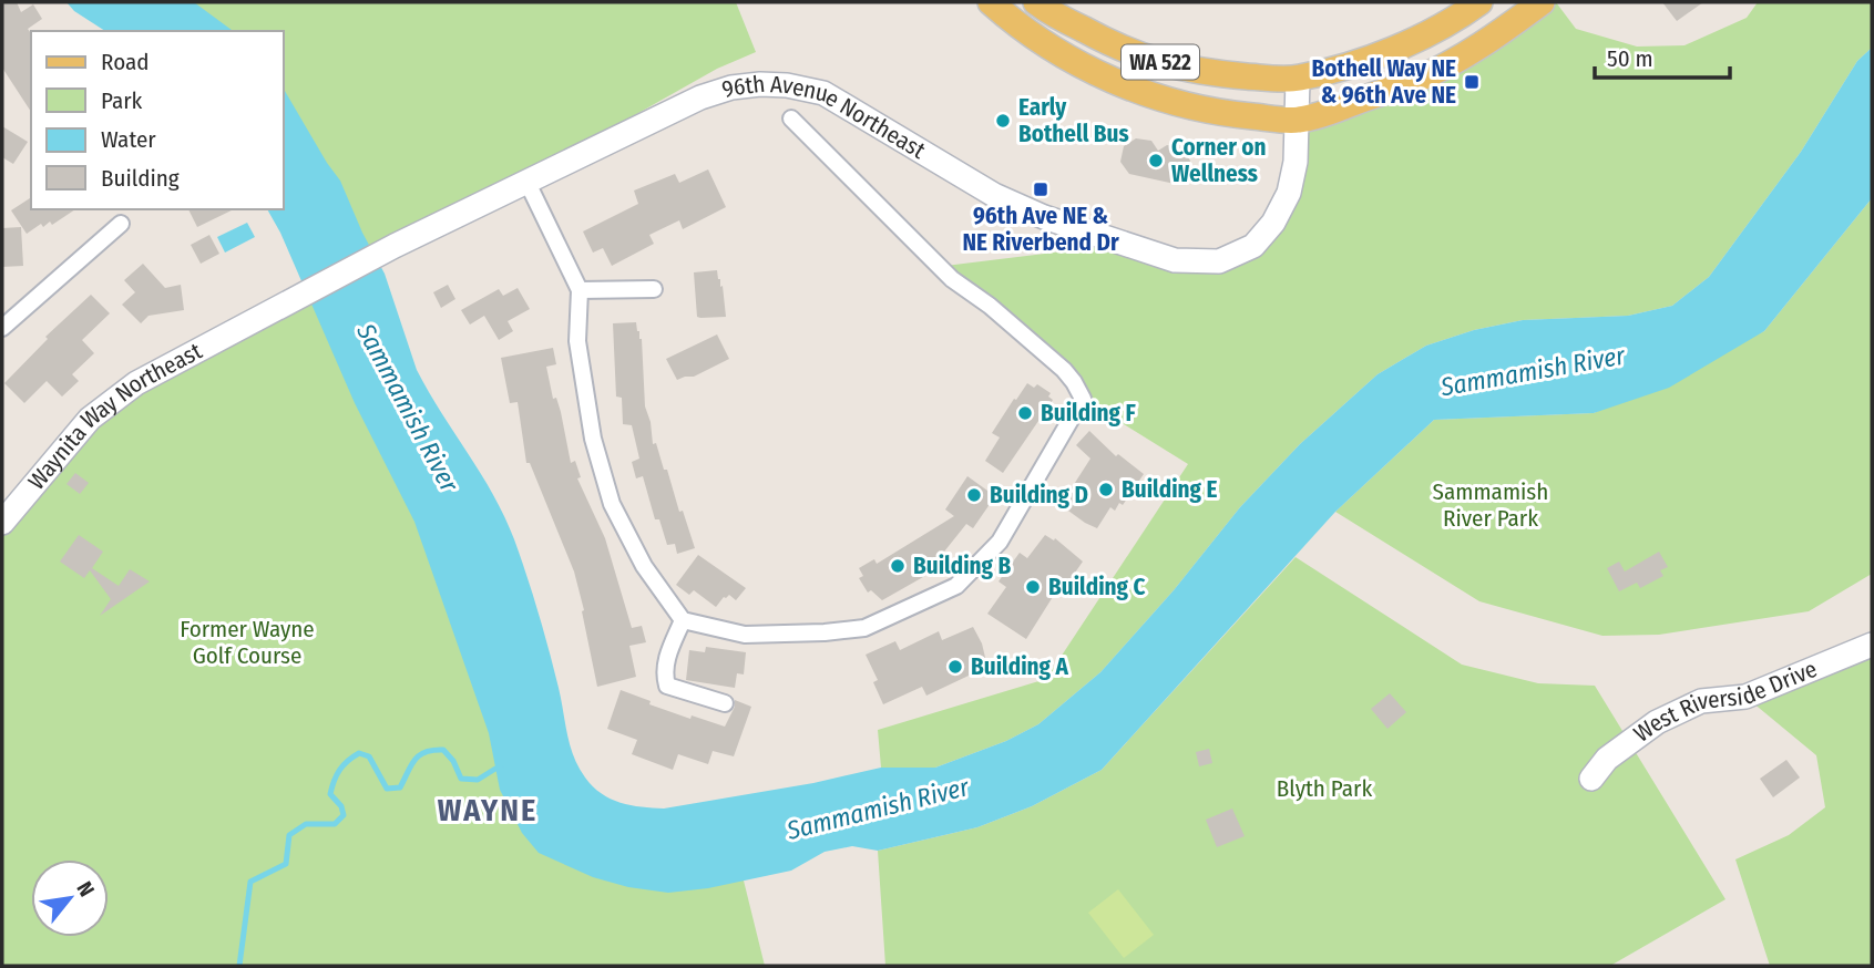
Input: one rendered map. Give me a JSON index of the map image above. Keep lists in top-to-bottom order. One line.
{"streets":{"main road":["WA 522","96th Avenue Northeast","Waynita Way Northeast","West Riverside Drive"]},"crossings":[["WA 522","96th Avenue Northeast"],["96th Avenue Northeast","Waynita Way Northeast"]],"districts":["WAYNE"],"water":["Sammamish River"],"parks":["Sammamish River Park","Former Wayne Golf Course","Blyth Park"],"places":{"transit":["Bothell Way NE & 96th Ave NE","96th Ave NE & NE Riverbend Dr"],"other":["Early Bothell Bus","Corner on Wellness","Building F","Building E","Building D","Building B","Building C","Building A"]},"legend":["Road","Park","Water","Building"],"scale_bar":"50 m","north":"top right"}
